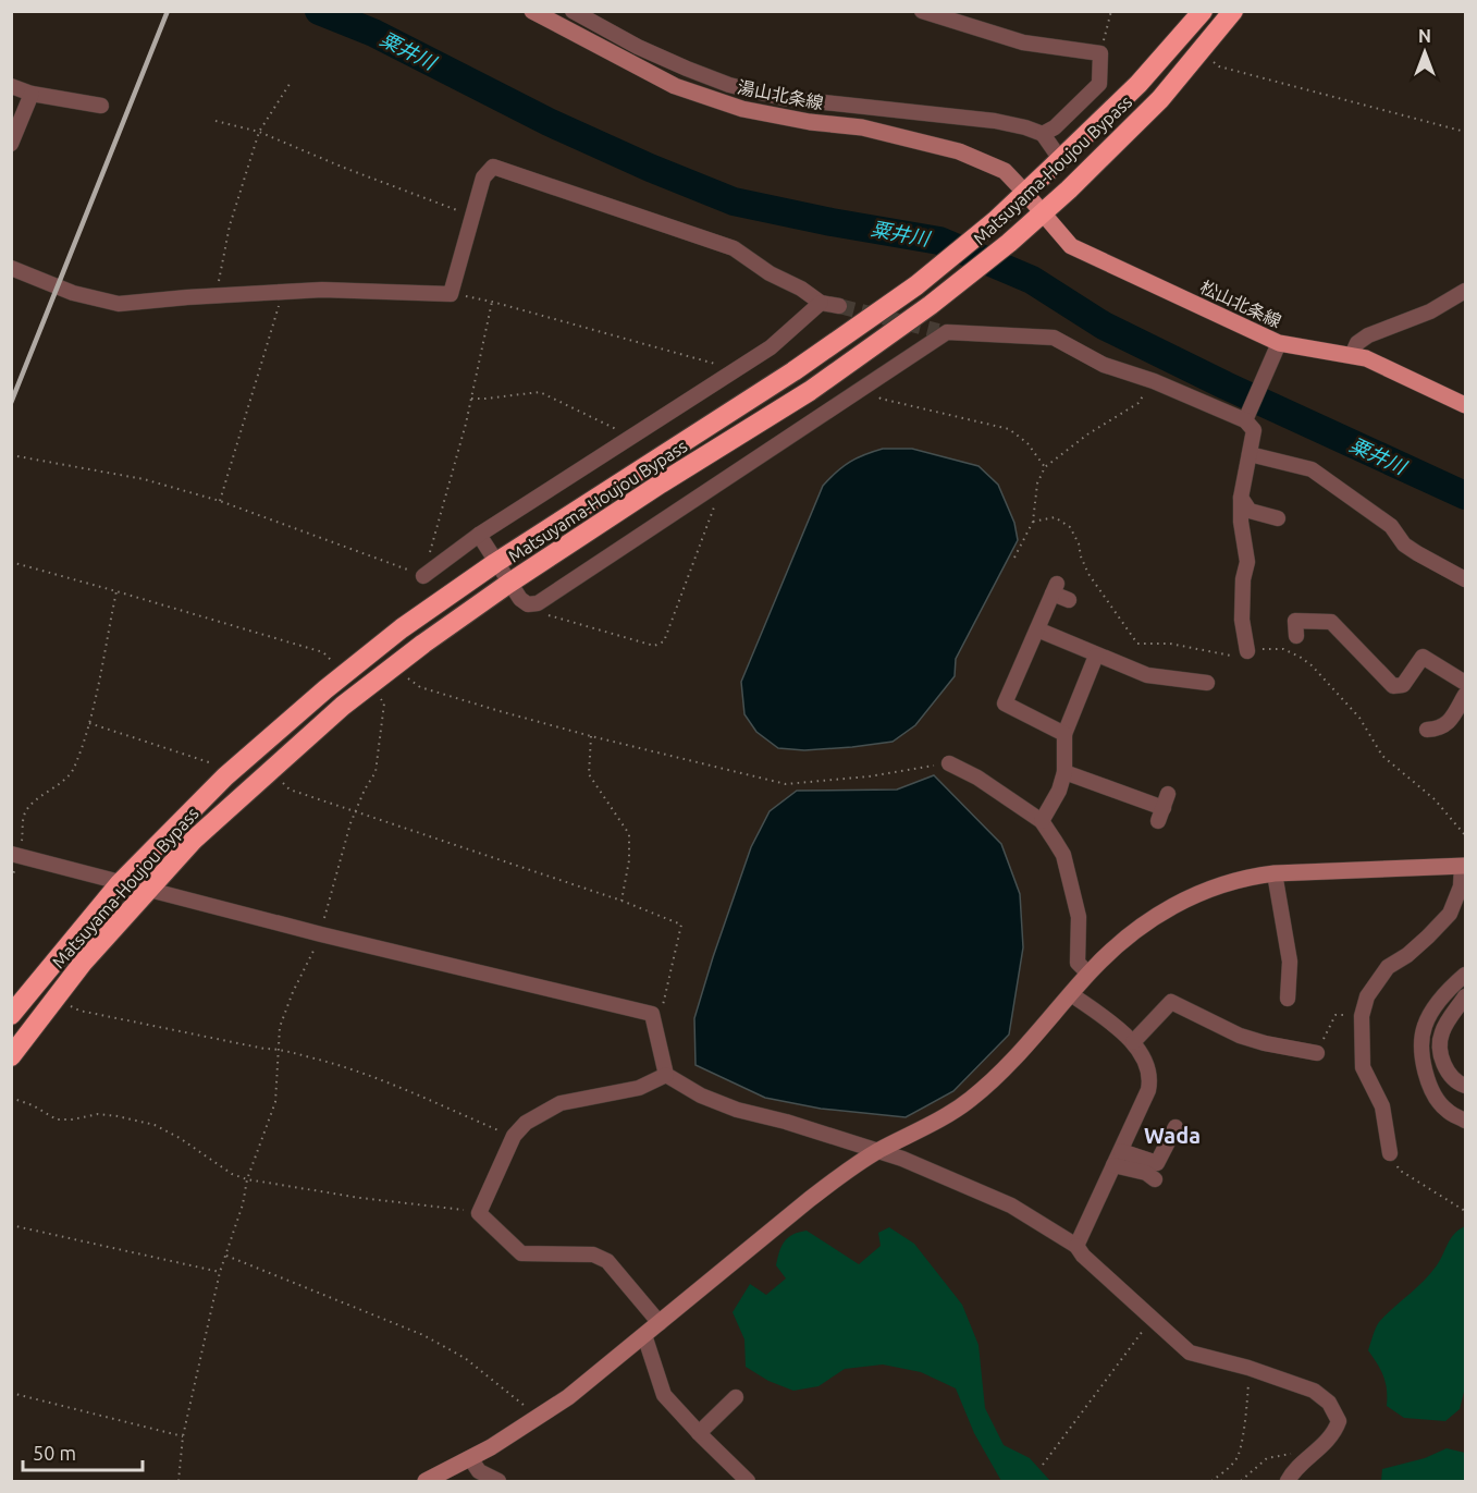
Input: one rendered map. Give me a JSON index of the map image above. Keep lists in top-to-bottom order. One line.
{"streets":{"highway":["Matsuyama-Houjou Bypass"],"main road":["松山北条線"],"street":["湯山北条線"]},"crossings":[["湯山北条線","Matsuyama-Houjou Bypass"],["湯山北条線","松山北条線"],["Matsuyama-Houjou Bypass","松山北条線"]],"districts":["Wada"],"water":["粟井川"],"scale_bar":"50 m","north":"top"}
